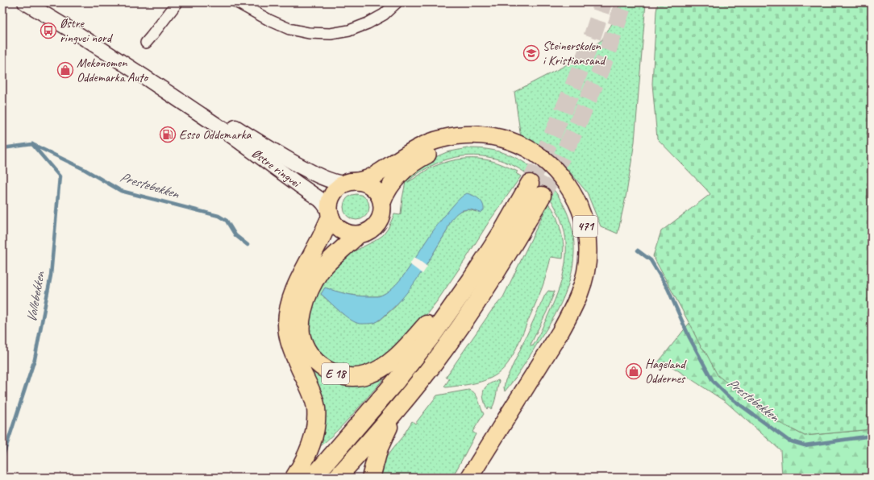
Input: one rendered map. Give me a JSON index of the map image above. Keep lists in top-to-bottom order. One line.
{"streets":{"highway":["E 18"],"main road":["Østre ringvei","471"]},"crossings":[["Østre ringvei","471"],["Østre ringvei","E 18"],["471","E 18"]],"water":["Prestebekken","Vollebekken"],"places":{"bus stop":["Østre ringvei nord"],"school or university":["Steinerskolen i Kristiansand"],"shop":["Mekonomen Oddemarka Auto","Hageland Oddernes"],"fuel station":["Esso Oddemarka"]}}
